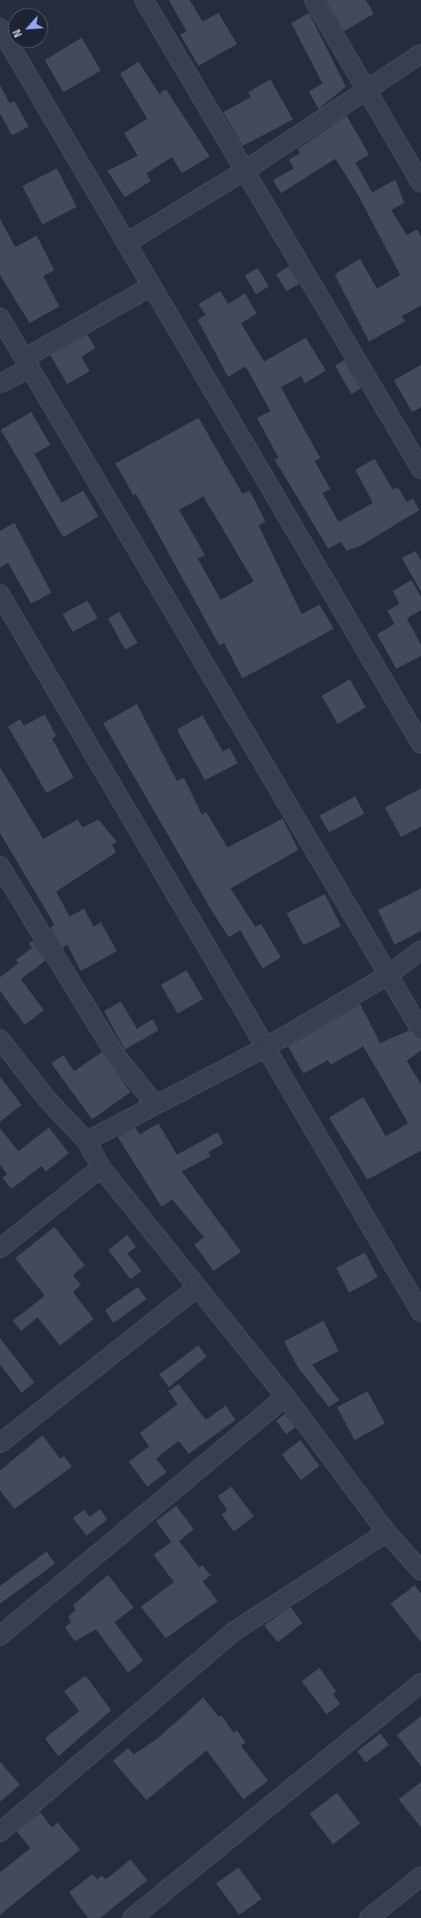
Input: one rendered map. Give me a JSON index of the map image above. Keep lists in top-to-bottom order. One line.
{"north":"bottom left"}
